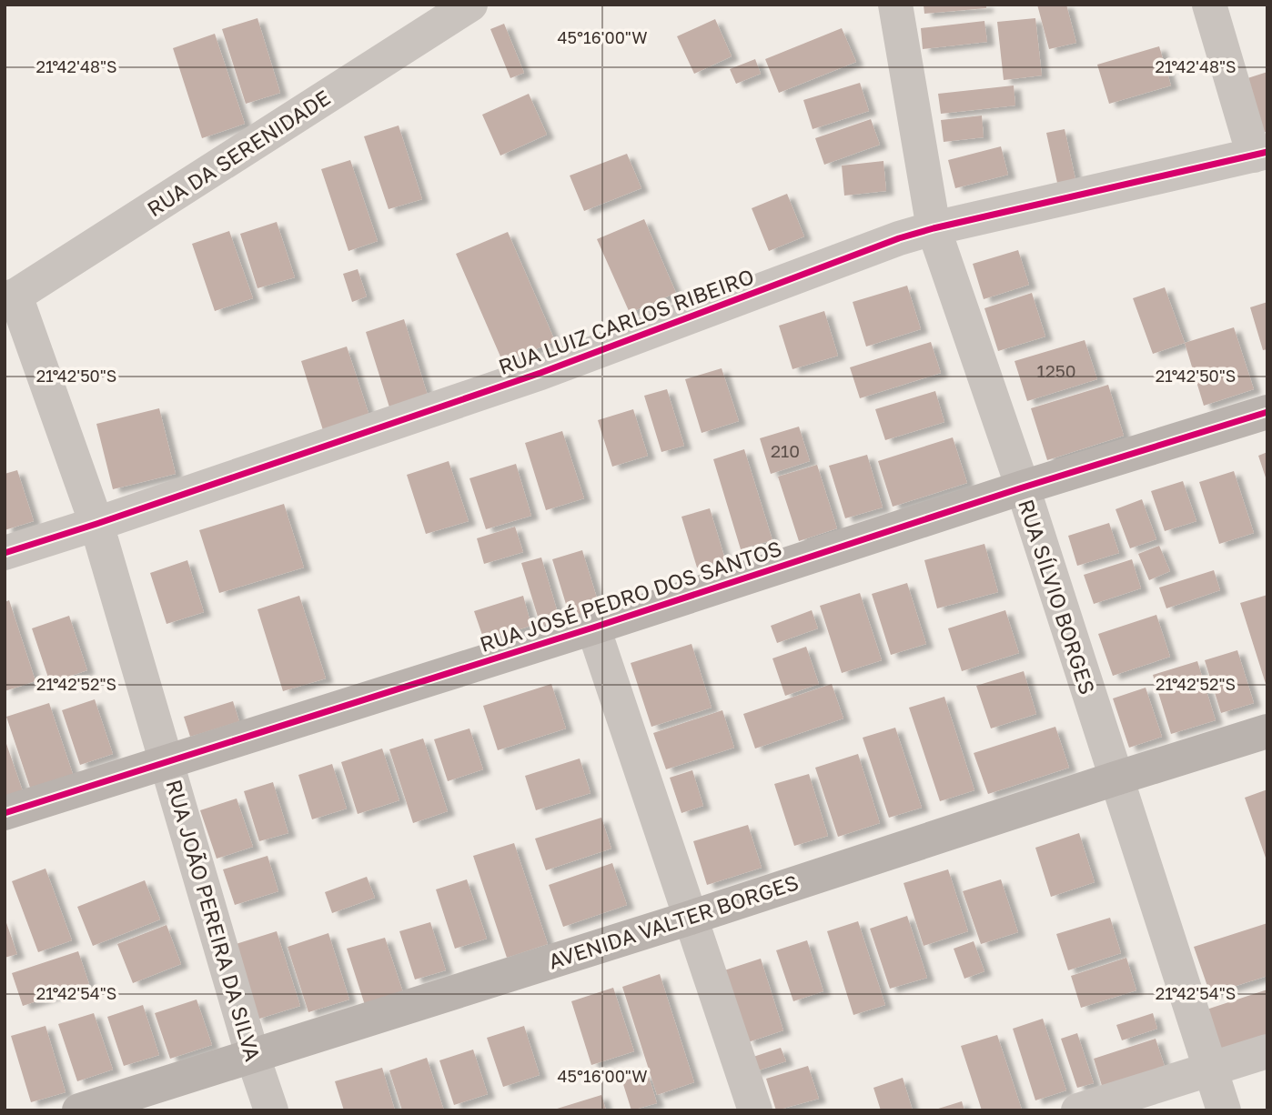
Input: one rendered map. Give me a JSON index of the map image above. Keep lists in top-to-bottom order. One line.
{"streets":{"street":["RUA DA SERENIDADE","RUA LUIZ CARLOS RIBEIRO","RUA JOSÉ PEDRO DOS SANTOS","RUA SÍLVIO BORGES","RUA JOÃO PEREIRA DA SILVA","AVENIDA VALTER BORGES"]},"crossings":[["RUA DA SERENIDADE","RUA JOÃO PEREIRA DA SILVA"],["RUA LUIZ CARLOS RIBEIRO","RUA SÍLVIO BORGES"],["RUA LUIZ CARLOS RIBEIRO","RUA JOÃO PEREIRA DA SILVA"],["RUA JOSÉ PEDRO DOS SANTOS","RUA SÍLVIO BORGES"],["RUA JOSÉ PEDRO DOS SANTOS","RUA JOÃO PEREIRA DA SILVA"],["RUA SÍLVIO BORGES","AVENIDA VALTER BORGES"],["RUA JOÃO PEREIRA DA SILVA","AVENIDA VALTER BORGES"]],"house_numbers":["1250","210"],"coordinates":["45°16'00\"W","21°42'48\"S","21°42'50\"S","21°42'52\"S","21°42'54\"S"]}
